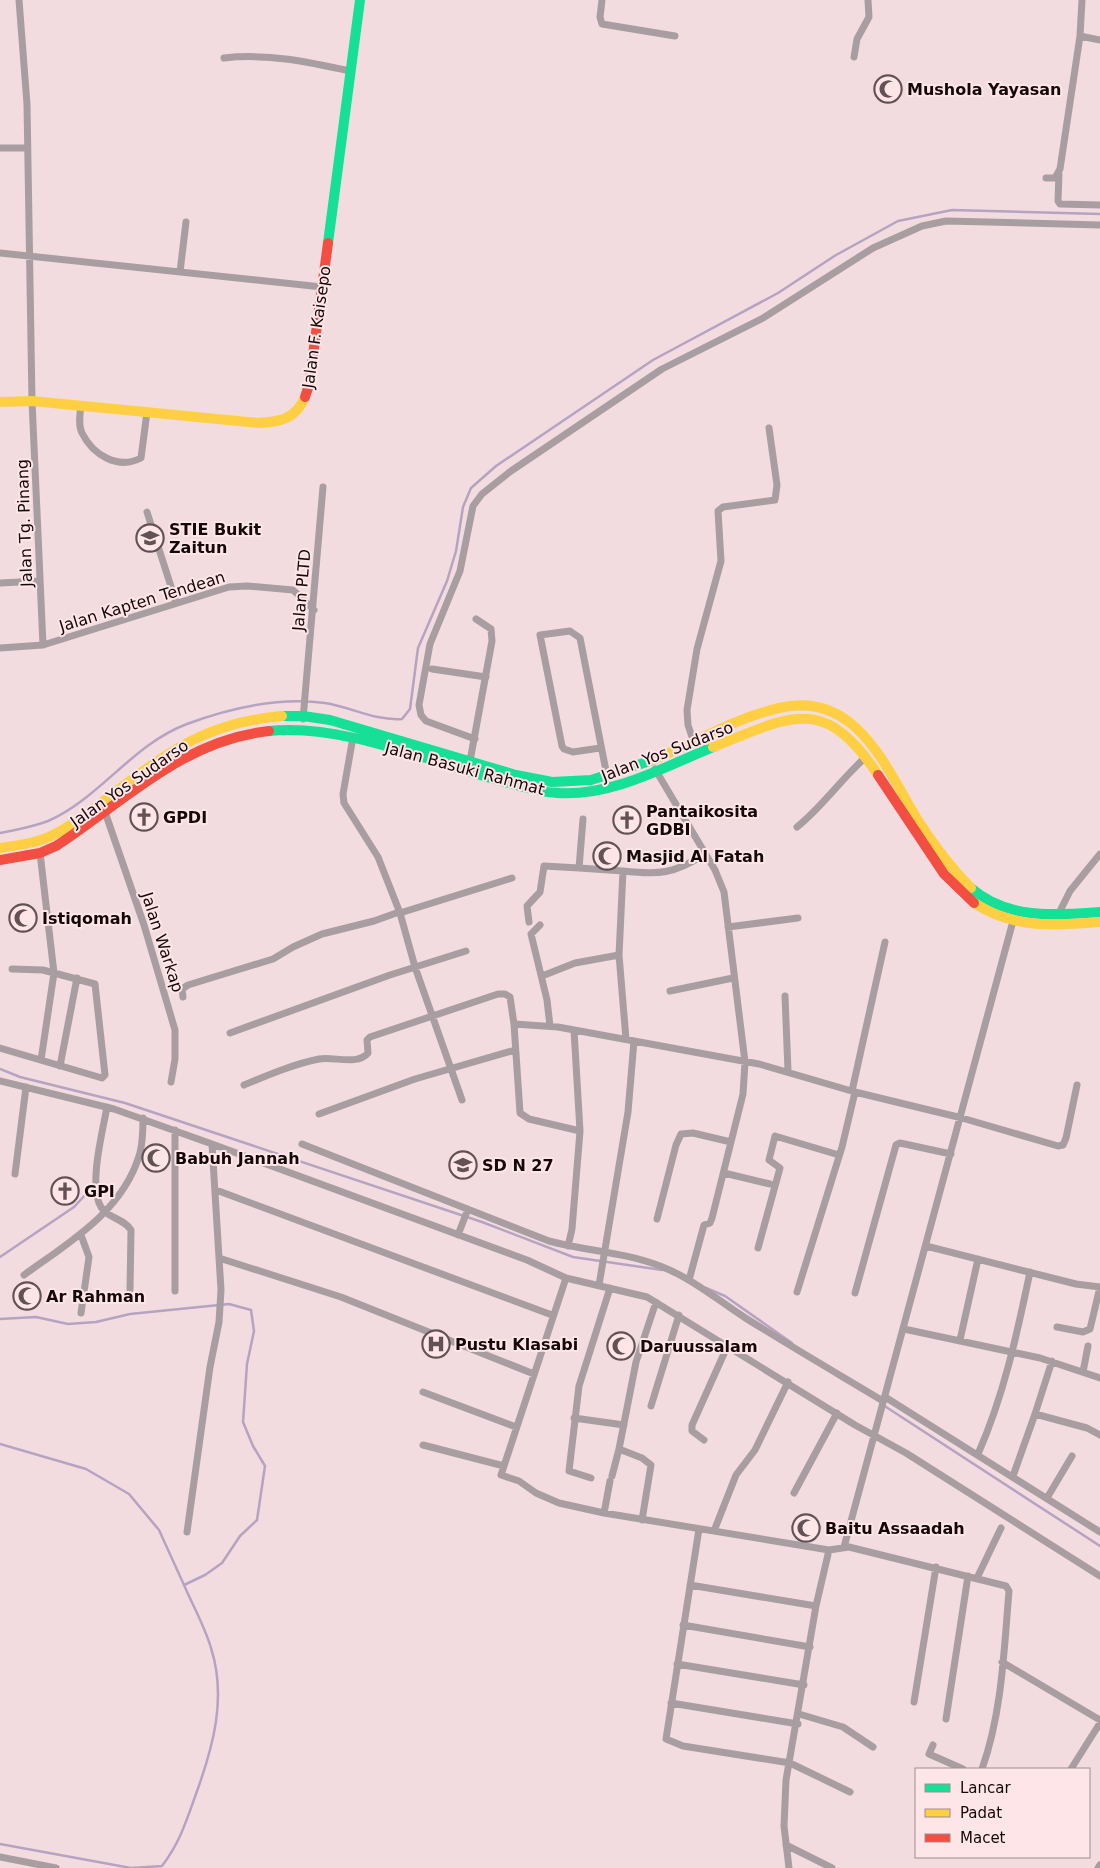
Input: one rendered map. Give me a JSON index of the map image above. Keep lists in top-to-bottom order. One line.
{"streets":{"main road":["Jalan F. Kaisepo","Jalan Yos Sudarso","Jalan Basuki Rahmat"],"street":["Jalan Tg. Pinang","Jalan PLTD","Jalan Kapten Tendean","Jalan Warkap"]},"crossings":[["Jalan F. Kaisepo","Jalan Tg. Pinang"],["Jalan Tg. Pinang","Jalan Kapten Tendean"],["Jalan PLTD","Jalan Kapten Tendean"],["Jalan PLTD","Jalan Yos Sudarso"],["Jalan PLTD","Jalan Basuki Rahmat"],["Jalan Yos Sudarso","Jalan Basuki Rahmat"],["Jalan Basuki Rahmat","Jalan Warkap"]],"places":{"mosque":["Mushola Yayasan","Masjid Al Fatah","Istiqomah","Babuh Jannah","Ar Rahman","Daruussalam","Baitu Assaadah"],"school or university":["STIE Bukit Zaitun","SD N 27"],"church":["GPDI","Pantaikosita GDBI","GPI"],"hospital":["Pustu Klasabi"]},"legend":["Lancar","Padat","Macet"]}
